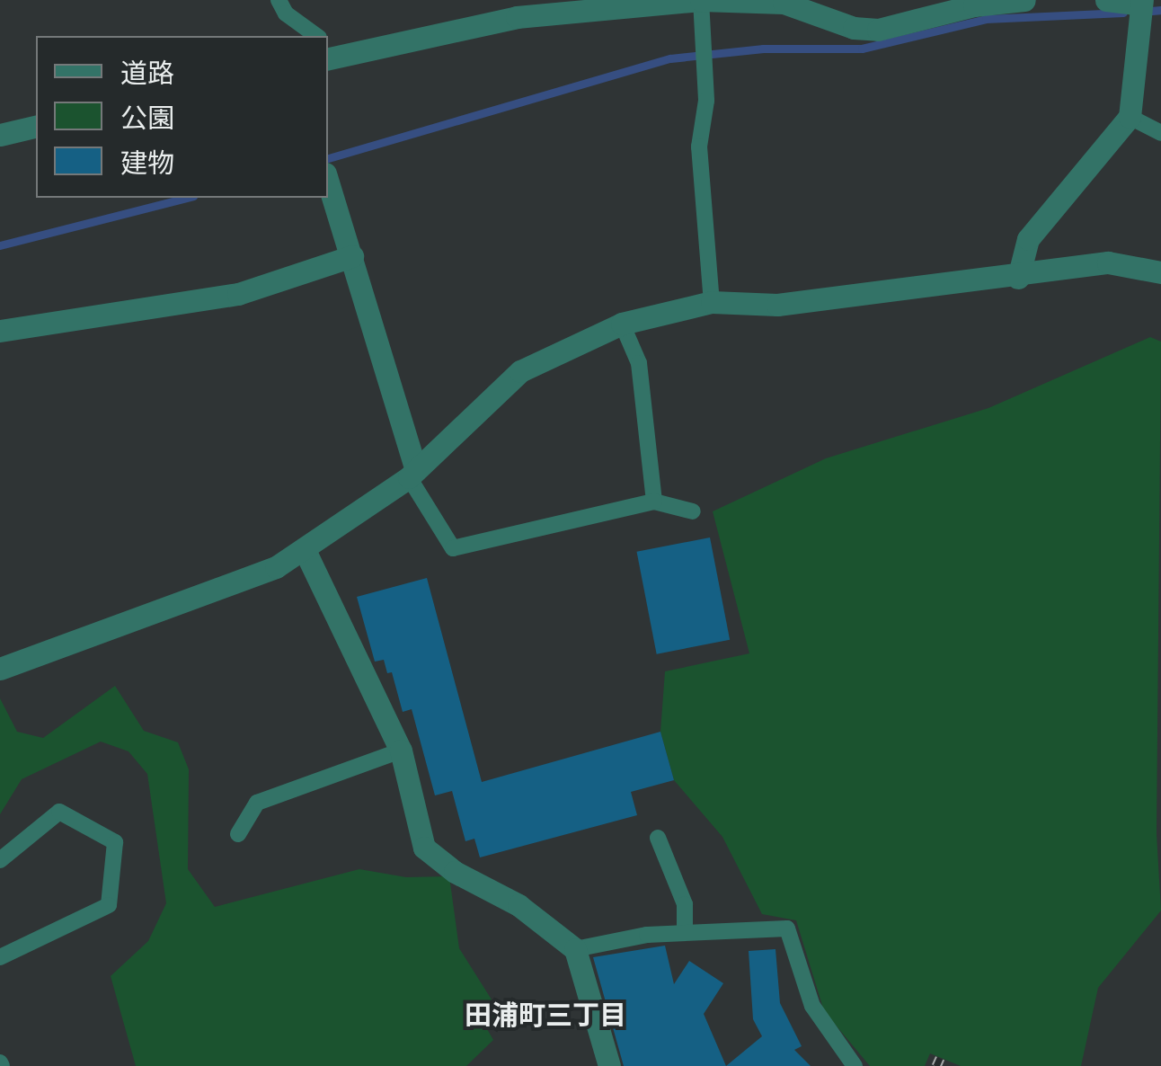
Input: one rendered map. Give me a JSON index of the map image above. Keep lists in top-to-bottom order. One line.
{"districts":["田浦町三丁目"],"legend":["道路","公園","建物"]}
